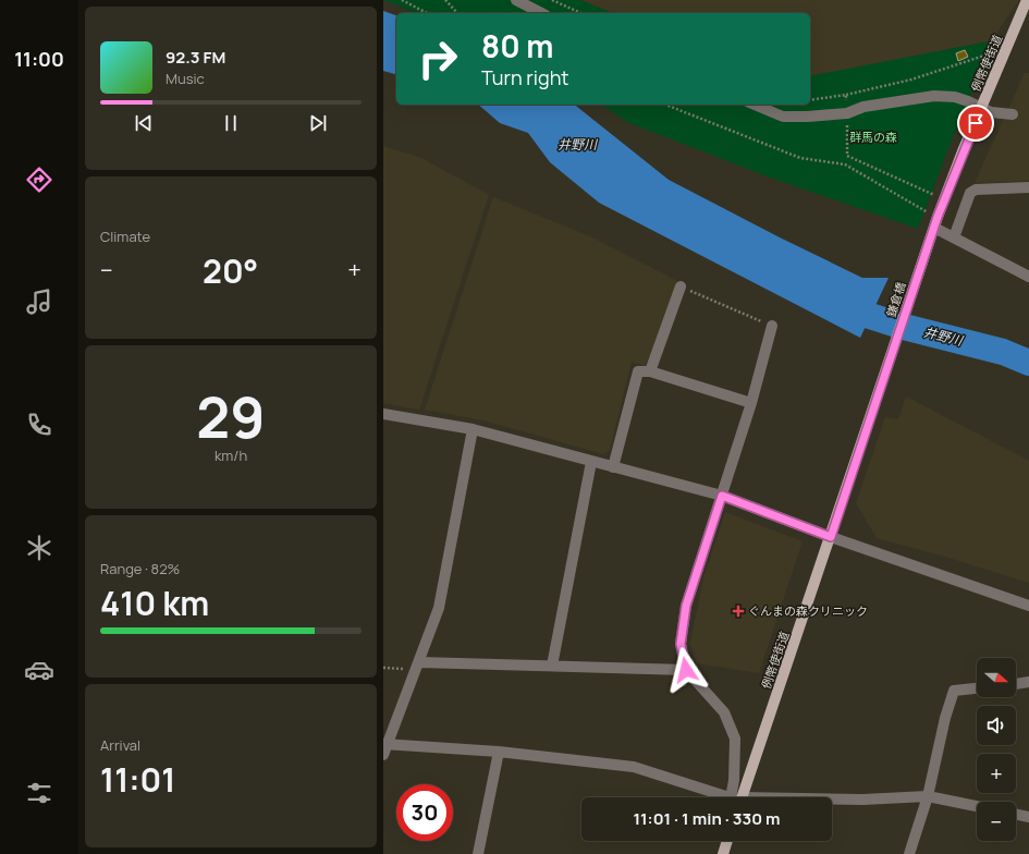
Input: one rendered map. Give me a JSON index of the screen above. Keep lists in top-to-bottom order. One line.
{"streets":{"main road":["例幣使街道","鎌倉橋"]},"crossings":[["例幣使街道","鎌倉橋"]],"water":["井野川"],"parks":["群馬の森"],"places":{"health":["ぐんまの森クリニック"]},"north":"right","page":{"tabs":"11:00","turn":["80 m","Turn right"],"song":["92.3 FM","Music"],"tile":["Climate",["29","km/h"],["Range · 82%","410 km"],["Arrival","11:01"]],"heat":["−","20°","+"],"map_buttons":["+","−"],"limit":"30","trip":"11:01 · 1 min · 330 m"}}
